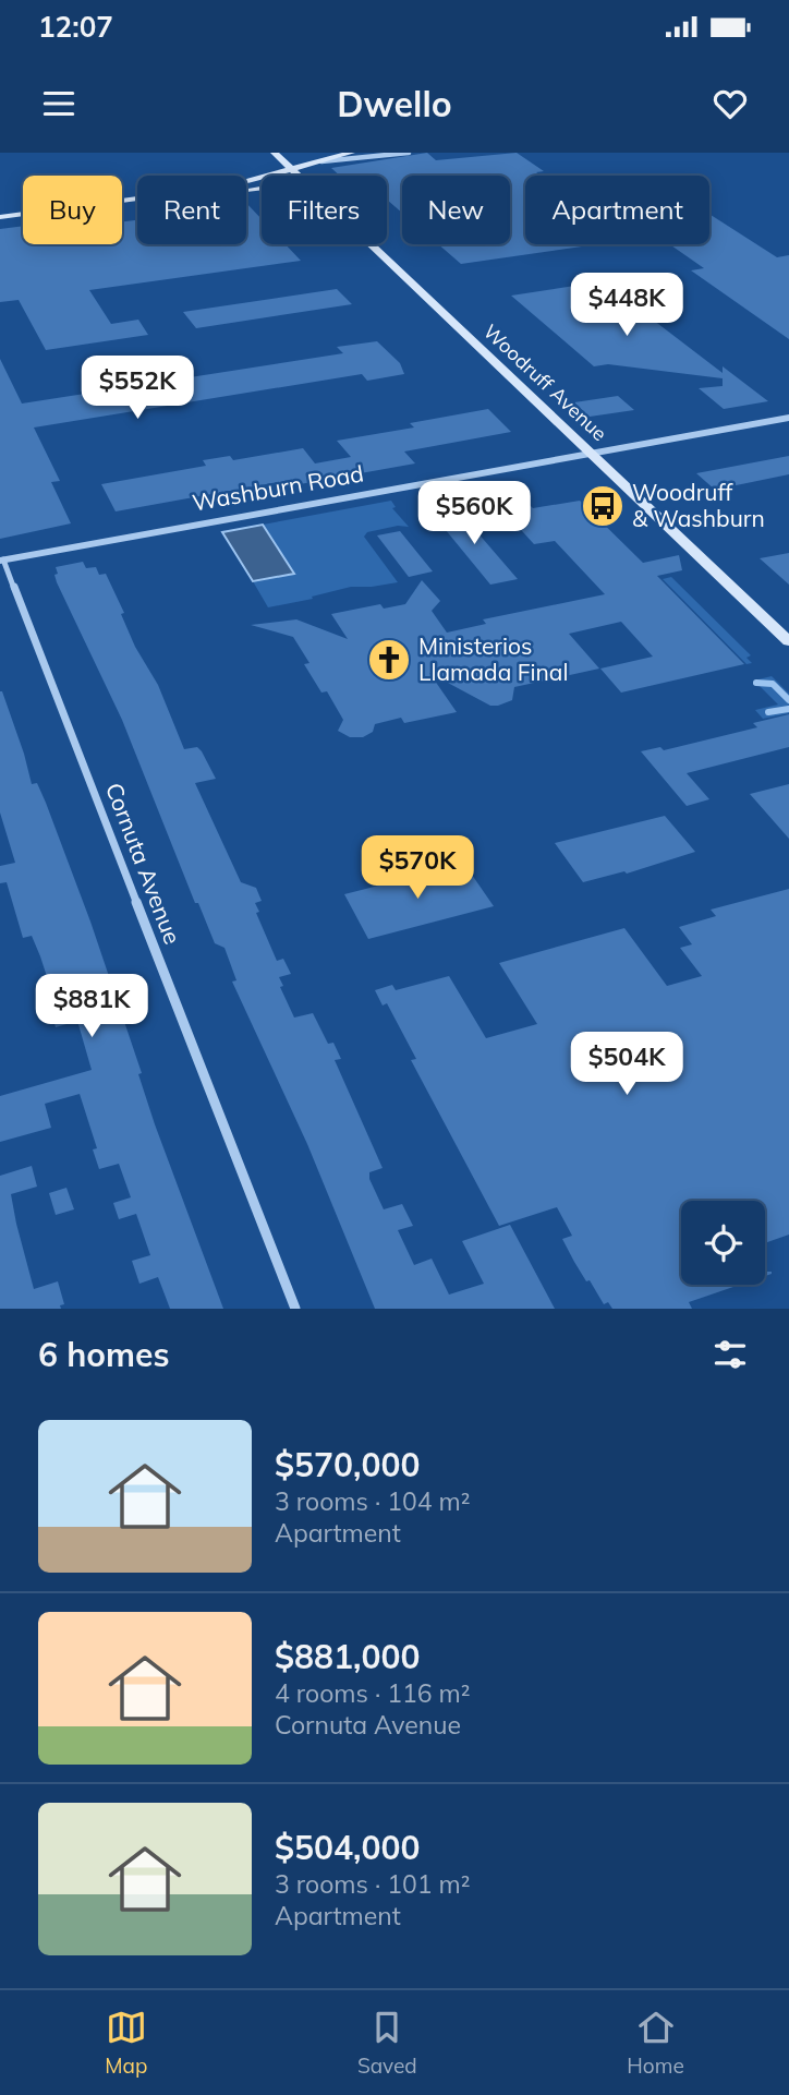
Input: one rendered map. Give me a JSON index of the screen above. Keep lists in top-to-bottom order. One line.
{"streets":{"main road":["Woodruff Avenue"],"street":["Washburn Road","Cornuta Avenue"]},"crossings":[["Woodruff Avenue","Washburn Road"],["Washburn Road","Cornuta Avenue"]],"places":{"bus stop":["Woodruff & Washburn"],"church":["Ministerios Llamada Final"]},"page":{"status":"12:07","header":"Dwello","chip":["Buy","Rent","Filters","New","Apartment"],"price":["$448K","$552K","$560K","$570K","$881K","$504K"],"heading":"6 homes","list":[{"name":"$570,000","note":"3 rooms · 104 m² · Apartment"},{"name":"$881,000","note":"4 rooms · 116 m² · Cornuta Avenue"},{"name":"$504,000","note":"3 rooms · 101 m² · Apartment"}],"tabs":["Map","Saved","Home"]}}
